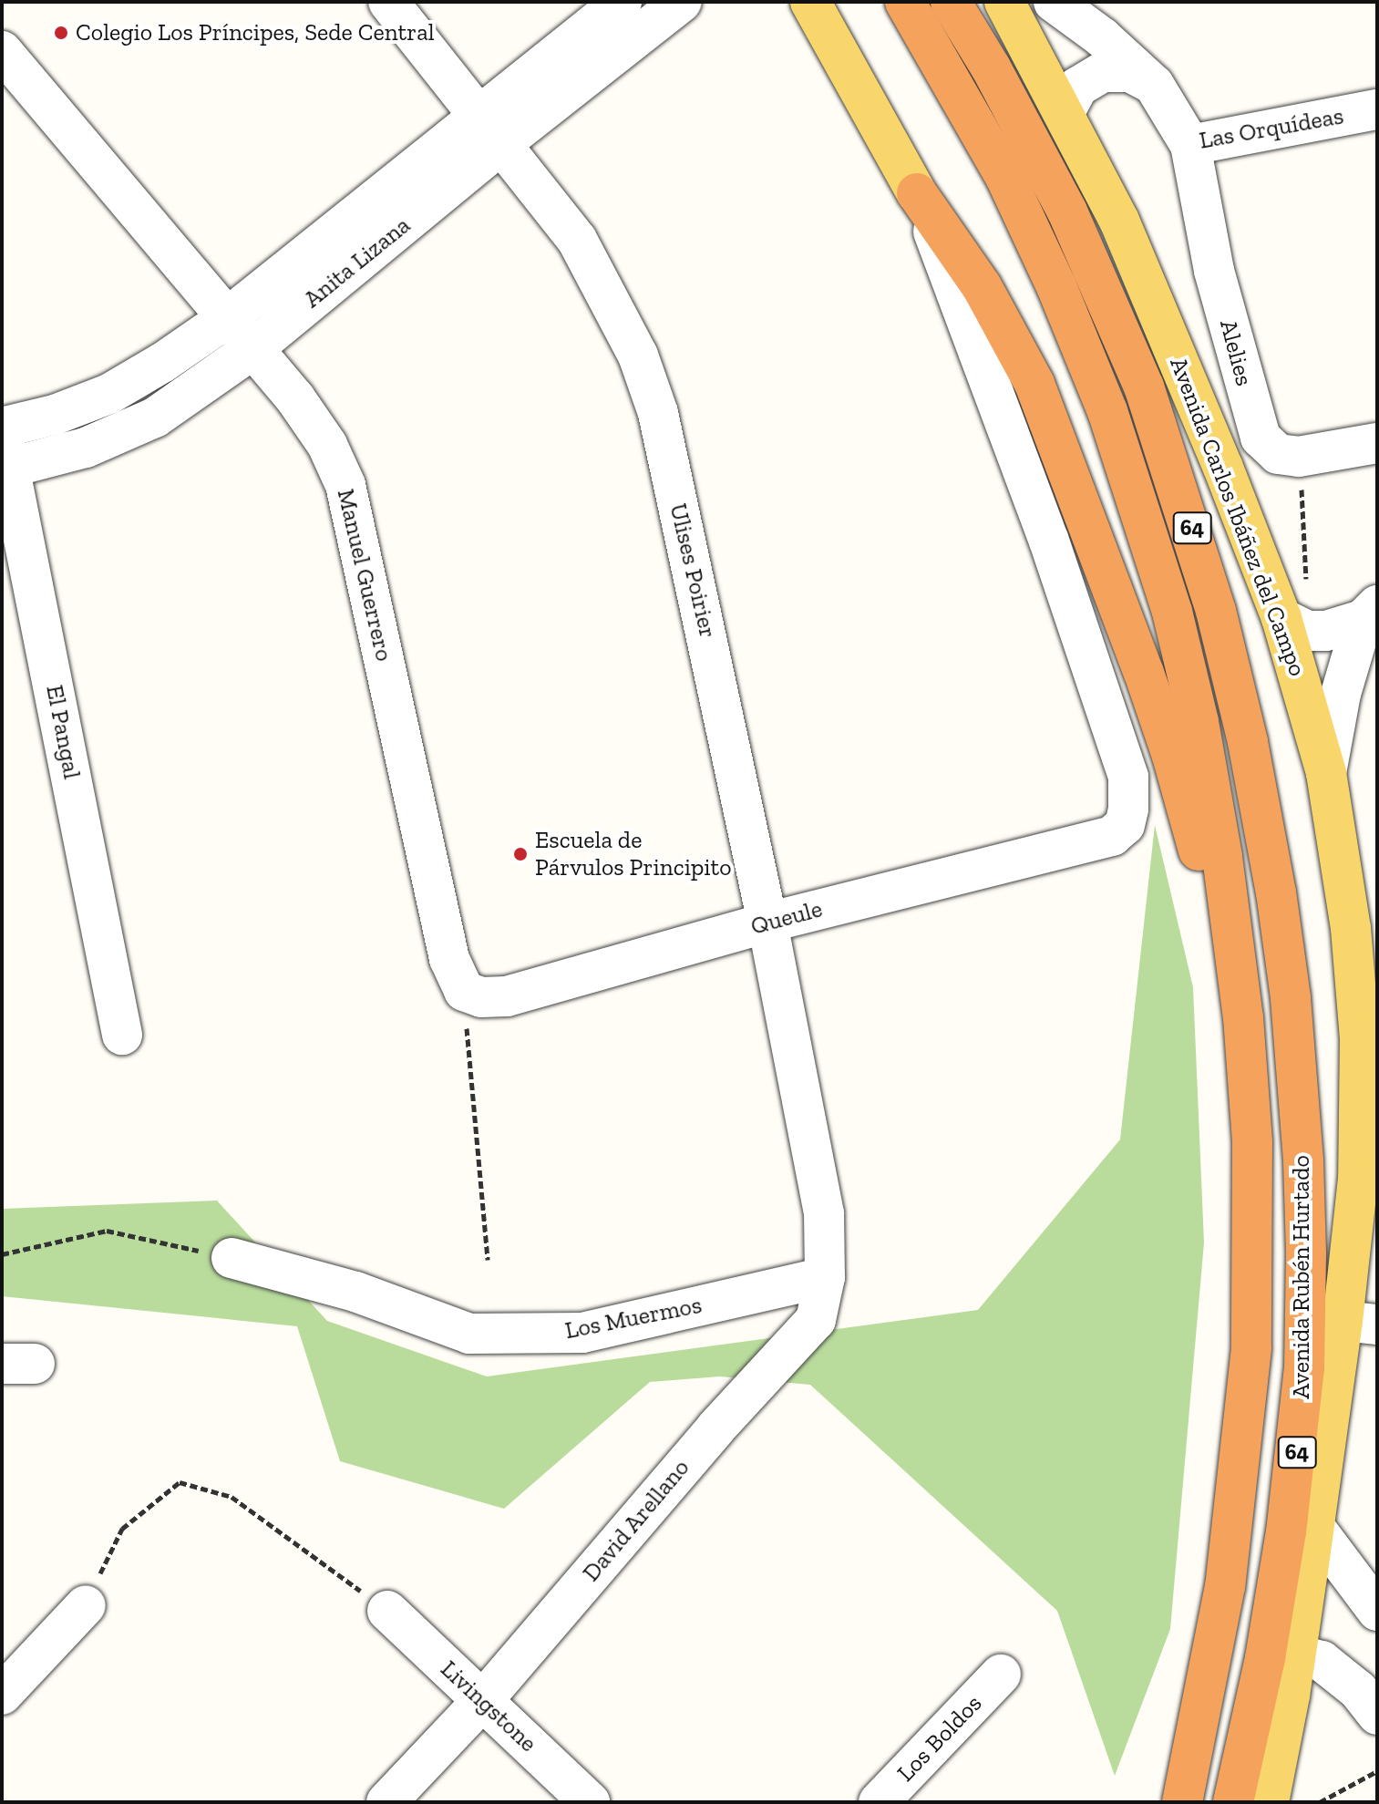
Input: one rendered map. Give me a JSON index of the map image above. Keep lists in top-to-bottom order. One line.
{"streets":{"highway":["Avenida Carlos Ibáñez del Campo","64","Avenida Rubén Hurtado"],"street":["Las Orquídeas","Anita Lizana","Alelies","Ulises Poirier","Manuel Guerrero","El Pangal","Queule","Los Muermos","David Arellano","Livingstone","Los Boldos"]},"crossings":[["Las Orquídeas","Alelies"],["Anita Lizana","Ulises Poirier"],["Anita Lizana","Manuel Guerrero"],["Anita Lizana","El Pangal"],["Avenida Carlos Ibáñez del Campo","Avenida Rubén Hurtado"],["64","Avenida Rubén Hurtado"],["Ulises Poirier","Queule"],["Ulises Poirier","David Arellano"],["Manuel Guerrero","Queule"],["Los Muermos","David Arellano"],["David Arellano","Livingstone"]],"places":["Colegio Los Príncipes, Sede Central","Escuela de Párvulos Principito"]}
